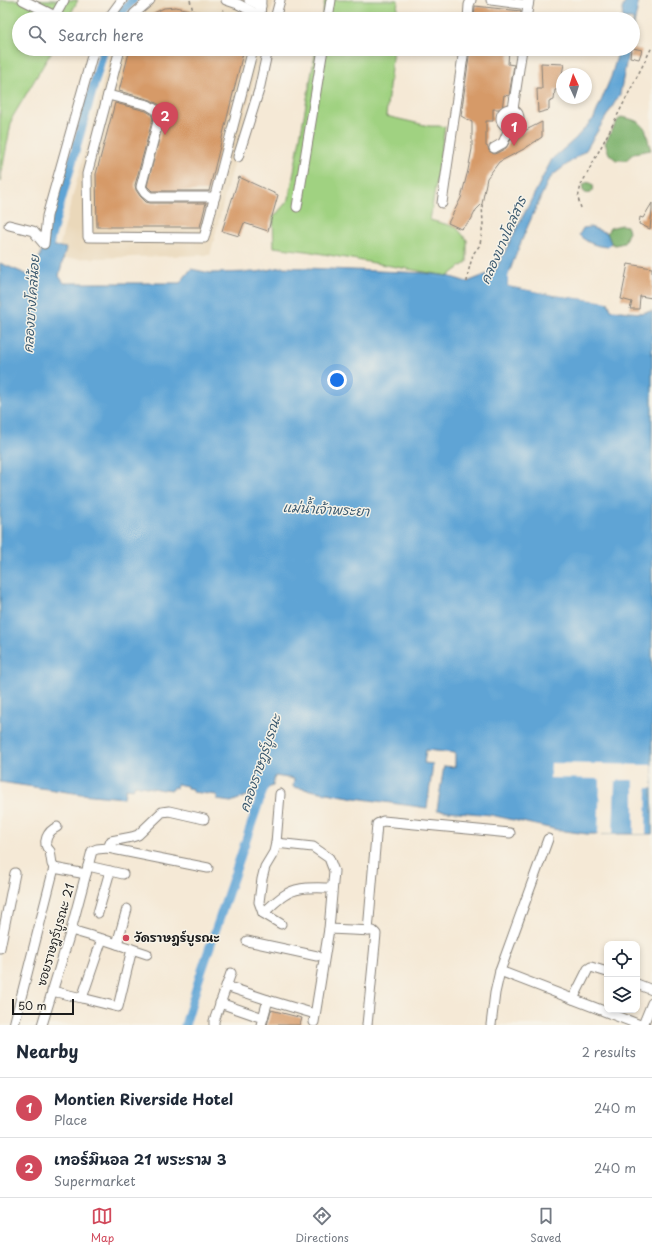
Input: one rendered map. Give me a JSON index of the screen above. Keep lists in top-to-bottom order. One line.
{"streets":{"street":["ซอยราษฎร์บูรณะ 21"]},"water":["คลองบางโคล่สาร","คลองบางโคล่น้อย","แม่น้ำเจ้าพระยา","คลองราษฎร์บูรณะ"],"places":["วัดราษฎร์บูรณะ"],"scale_bar":"50 m","north":"top","page":{"search":"Search here","pins":["2","1"],"scale":"50 m","heading":["Nearby","2 results"],"list":[{"mark":"1","name":"Montien Riverside Hotel","note":"Place","value":"240 m"},{"mark":"2","name":"เทอร์มินอล 21 พระราม 3","note":"Supermarket","value":"240 m"}],"nav":["Map","Directions","Saved"]}}
